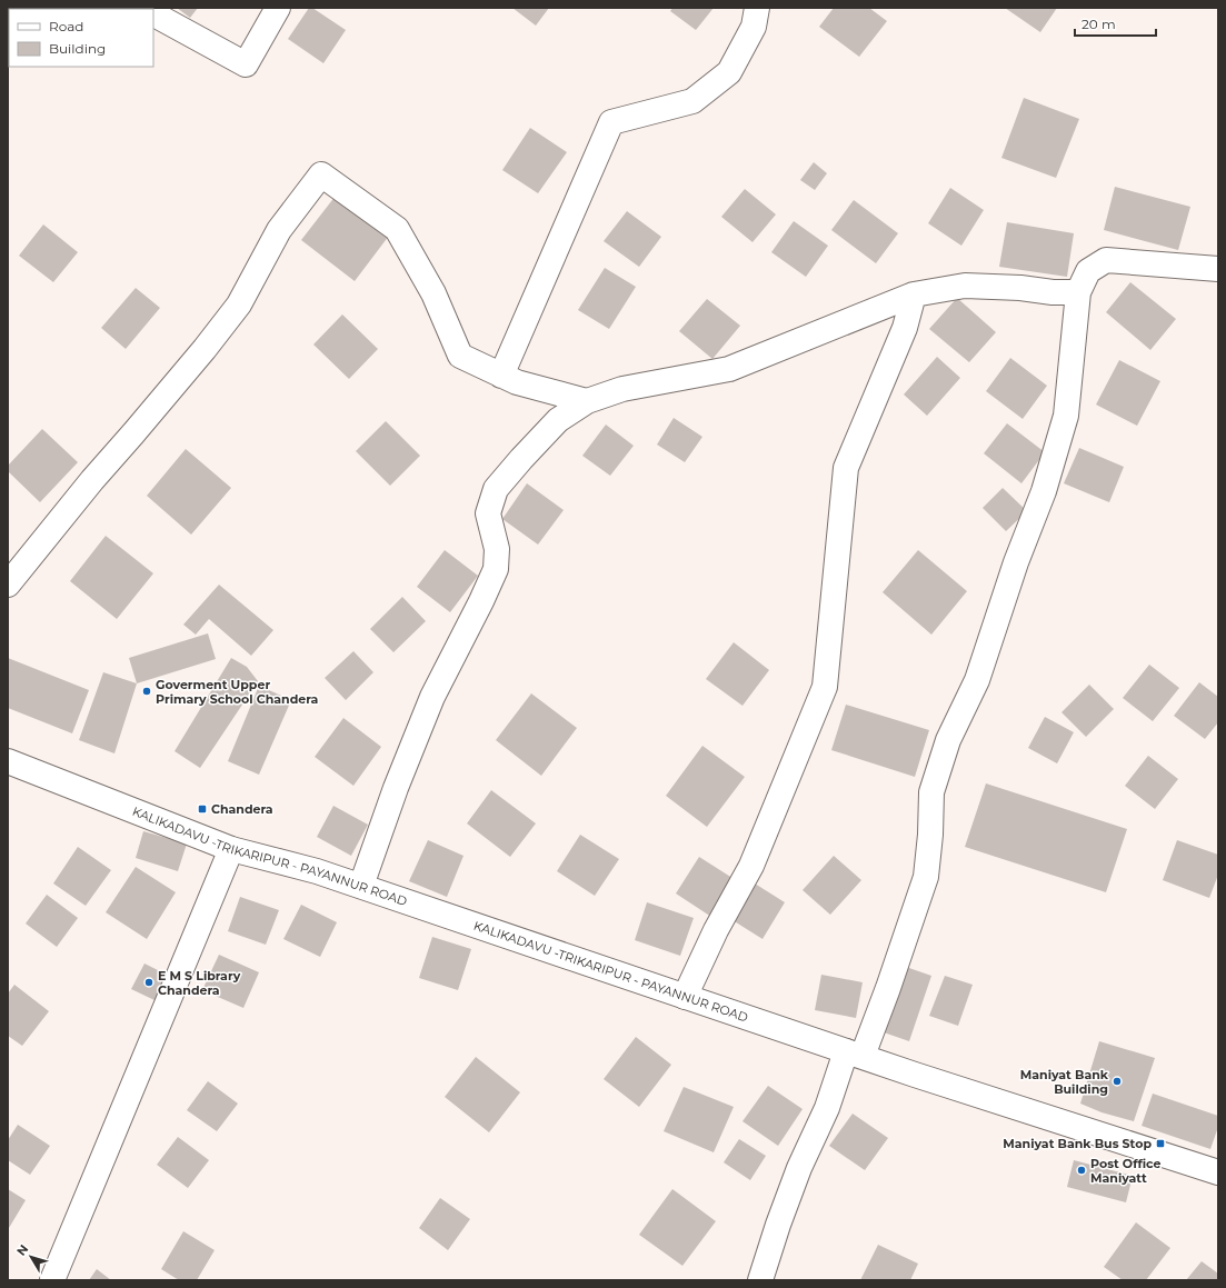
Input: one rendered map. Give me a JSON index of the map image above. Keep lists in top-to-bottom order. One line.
{"streets":{"street":["KALIKADAVU -TRIKARIPUR - PAYANNUR ROAD"]},"places":{"other":["Goverment Upper Primary School Chandera","E M S Library Chandera","Maniyat Bank Building","Post Office Maniyatt"],"transit":["Chandera","Maniyat Bank Bus Stop"]},"legend":["Road","Building"],"scale_bar":"20 m","north":"top left"}
